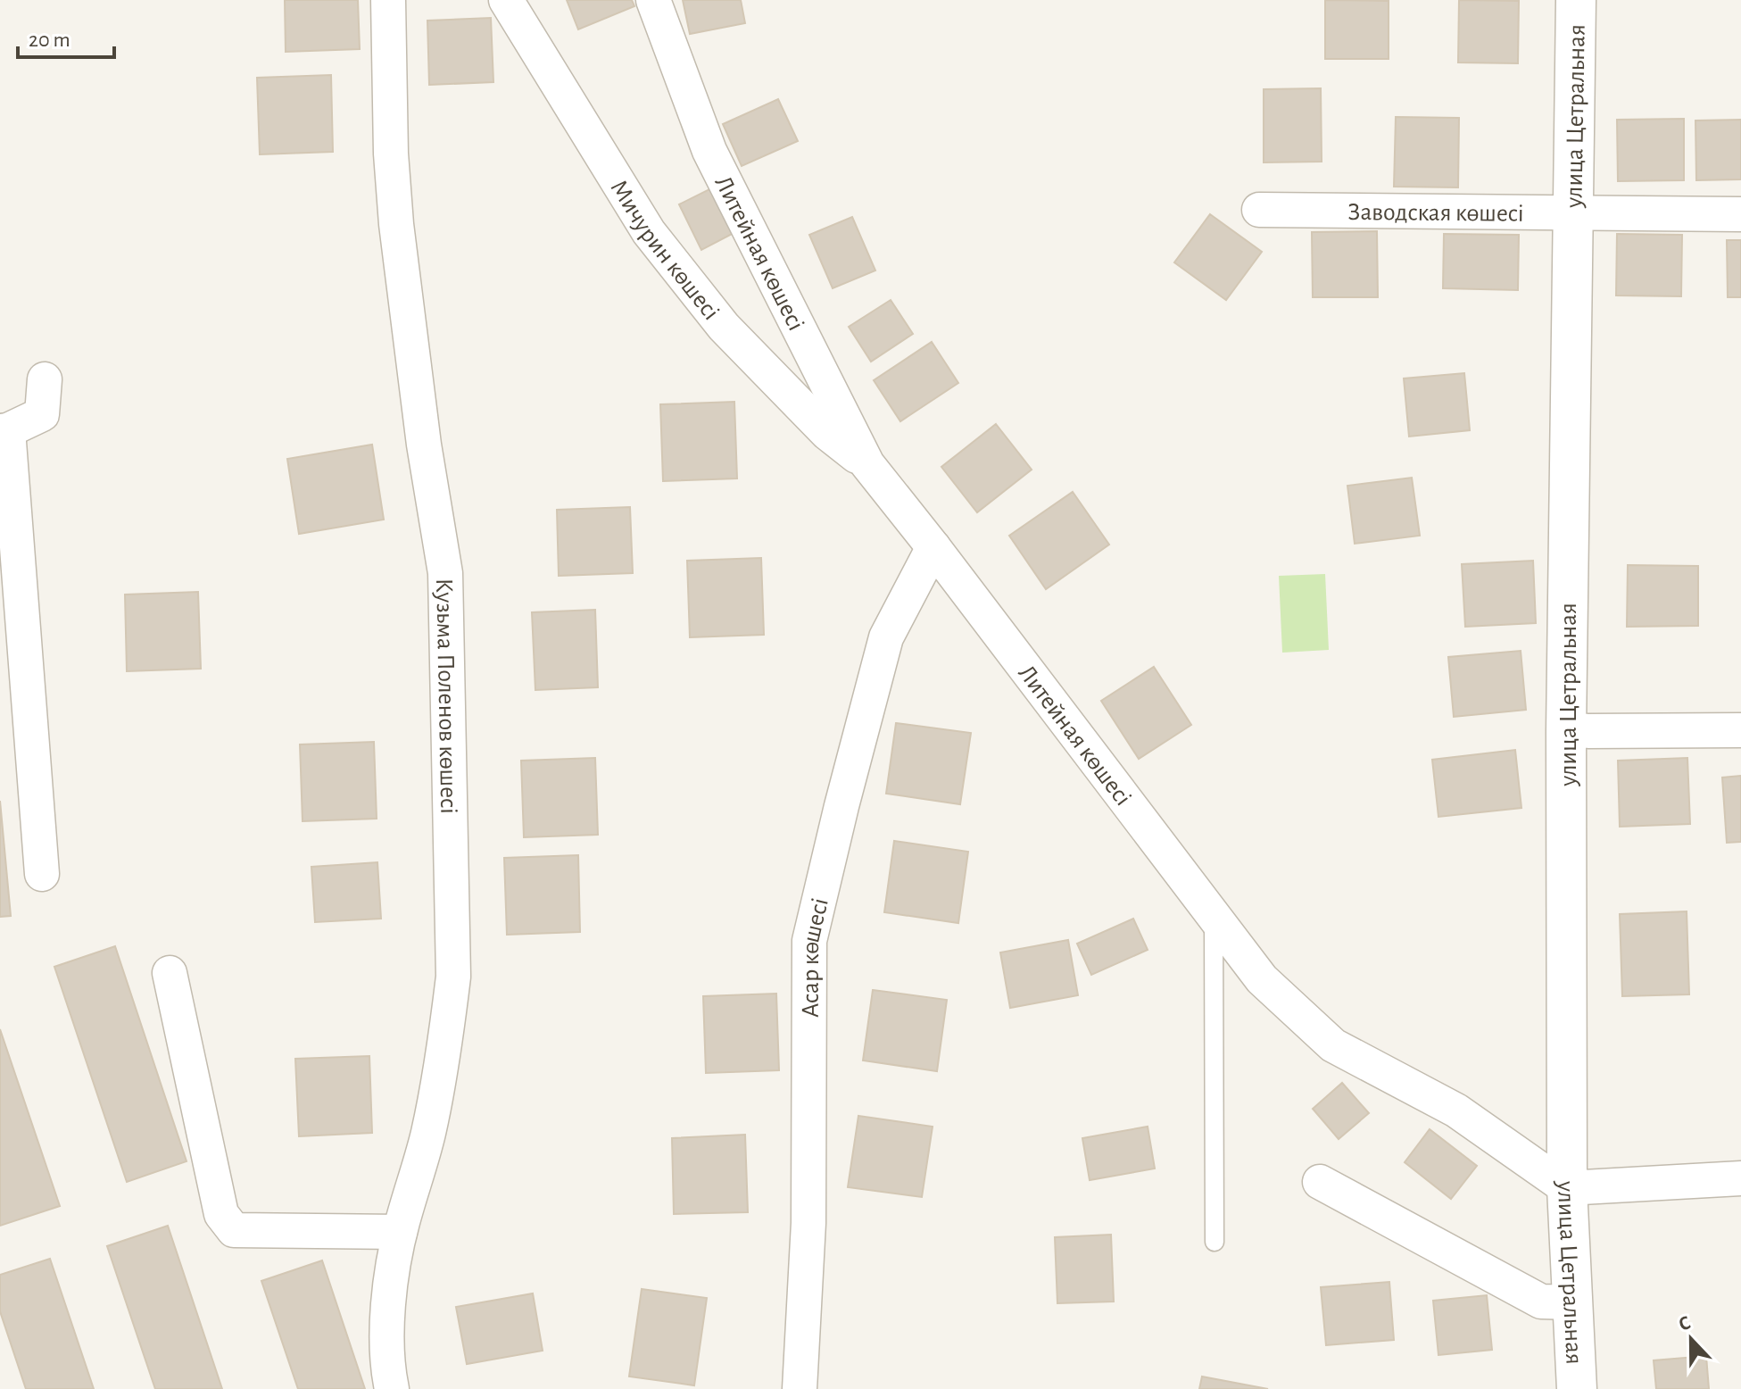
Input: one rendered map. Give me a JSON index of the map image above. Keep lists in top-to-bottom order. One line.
{"streets":{"street":["улица Цетральная","Заводская көшесі","Мичурин көшесі","Литейная көшесі","Кузьма Поленов көшесі","Асар көшесі"]},"crossings":[["улица Цетральная","Заводская көшесі"],["улица Цетральная","Литейная көшесі"],["Мичурин көшесі","Литейная көшесі"],["Литейная көшесі","Асар көшесі"]],"scale_bar":"20 m","north":"top"}
